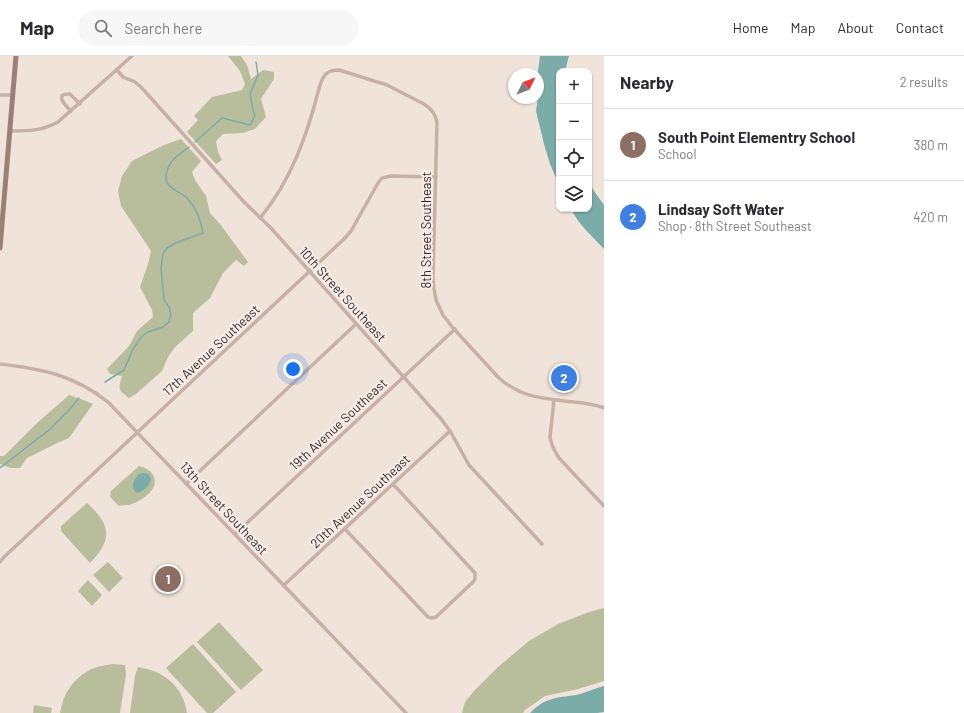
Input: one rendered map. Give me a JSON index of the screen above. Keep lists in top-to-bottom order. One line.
{"streets":{"street":["8th Street Southeast","10th Street Southeast","17th Avenue Southeast","19th Avenue Southeast","20th Avenue Southeast","13th Street Southeast"]},"crossings":[["8th Street Southeast","10th Street Southeast"],["8th Street Southeast","17th Avenue Southeast"],["8th Street Southeast","19th Avenue Southeast"],["10th Street Southeast","17th Avenue Southeast"],["10th Street Southeast","19th Avenue Southeast"],["10th Street Southeast","20th Avenue Southeast"],["17th Avenue Southeast","13th Street Southeast"],["19th Avenue Southeast","13th Street Southeast"],["20th Avenue Southeast","13th Street Southeast"]],"north":"top right","page":{"header":"Map","search":"Search here","nav":["Home","Map","About","Contact"],"heading":["Nearby","2 results"],"map_buttons":["+","−"],"list":[{"mark":"1","name":"South Point Elementry School","note":"School","value":"380 m"},{"mark":"2","name":"Lindsay Soft Water","note":"Shop · 8th Street Southeast","value":"420 m"}],"pins":["2","1"]}}
